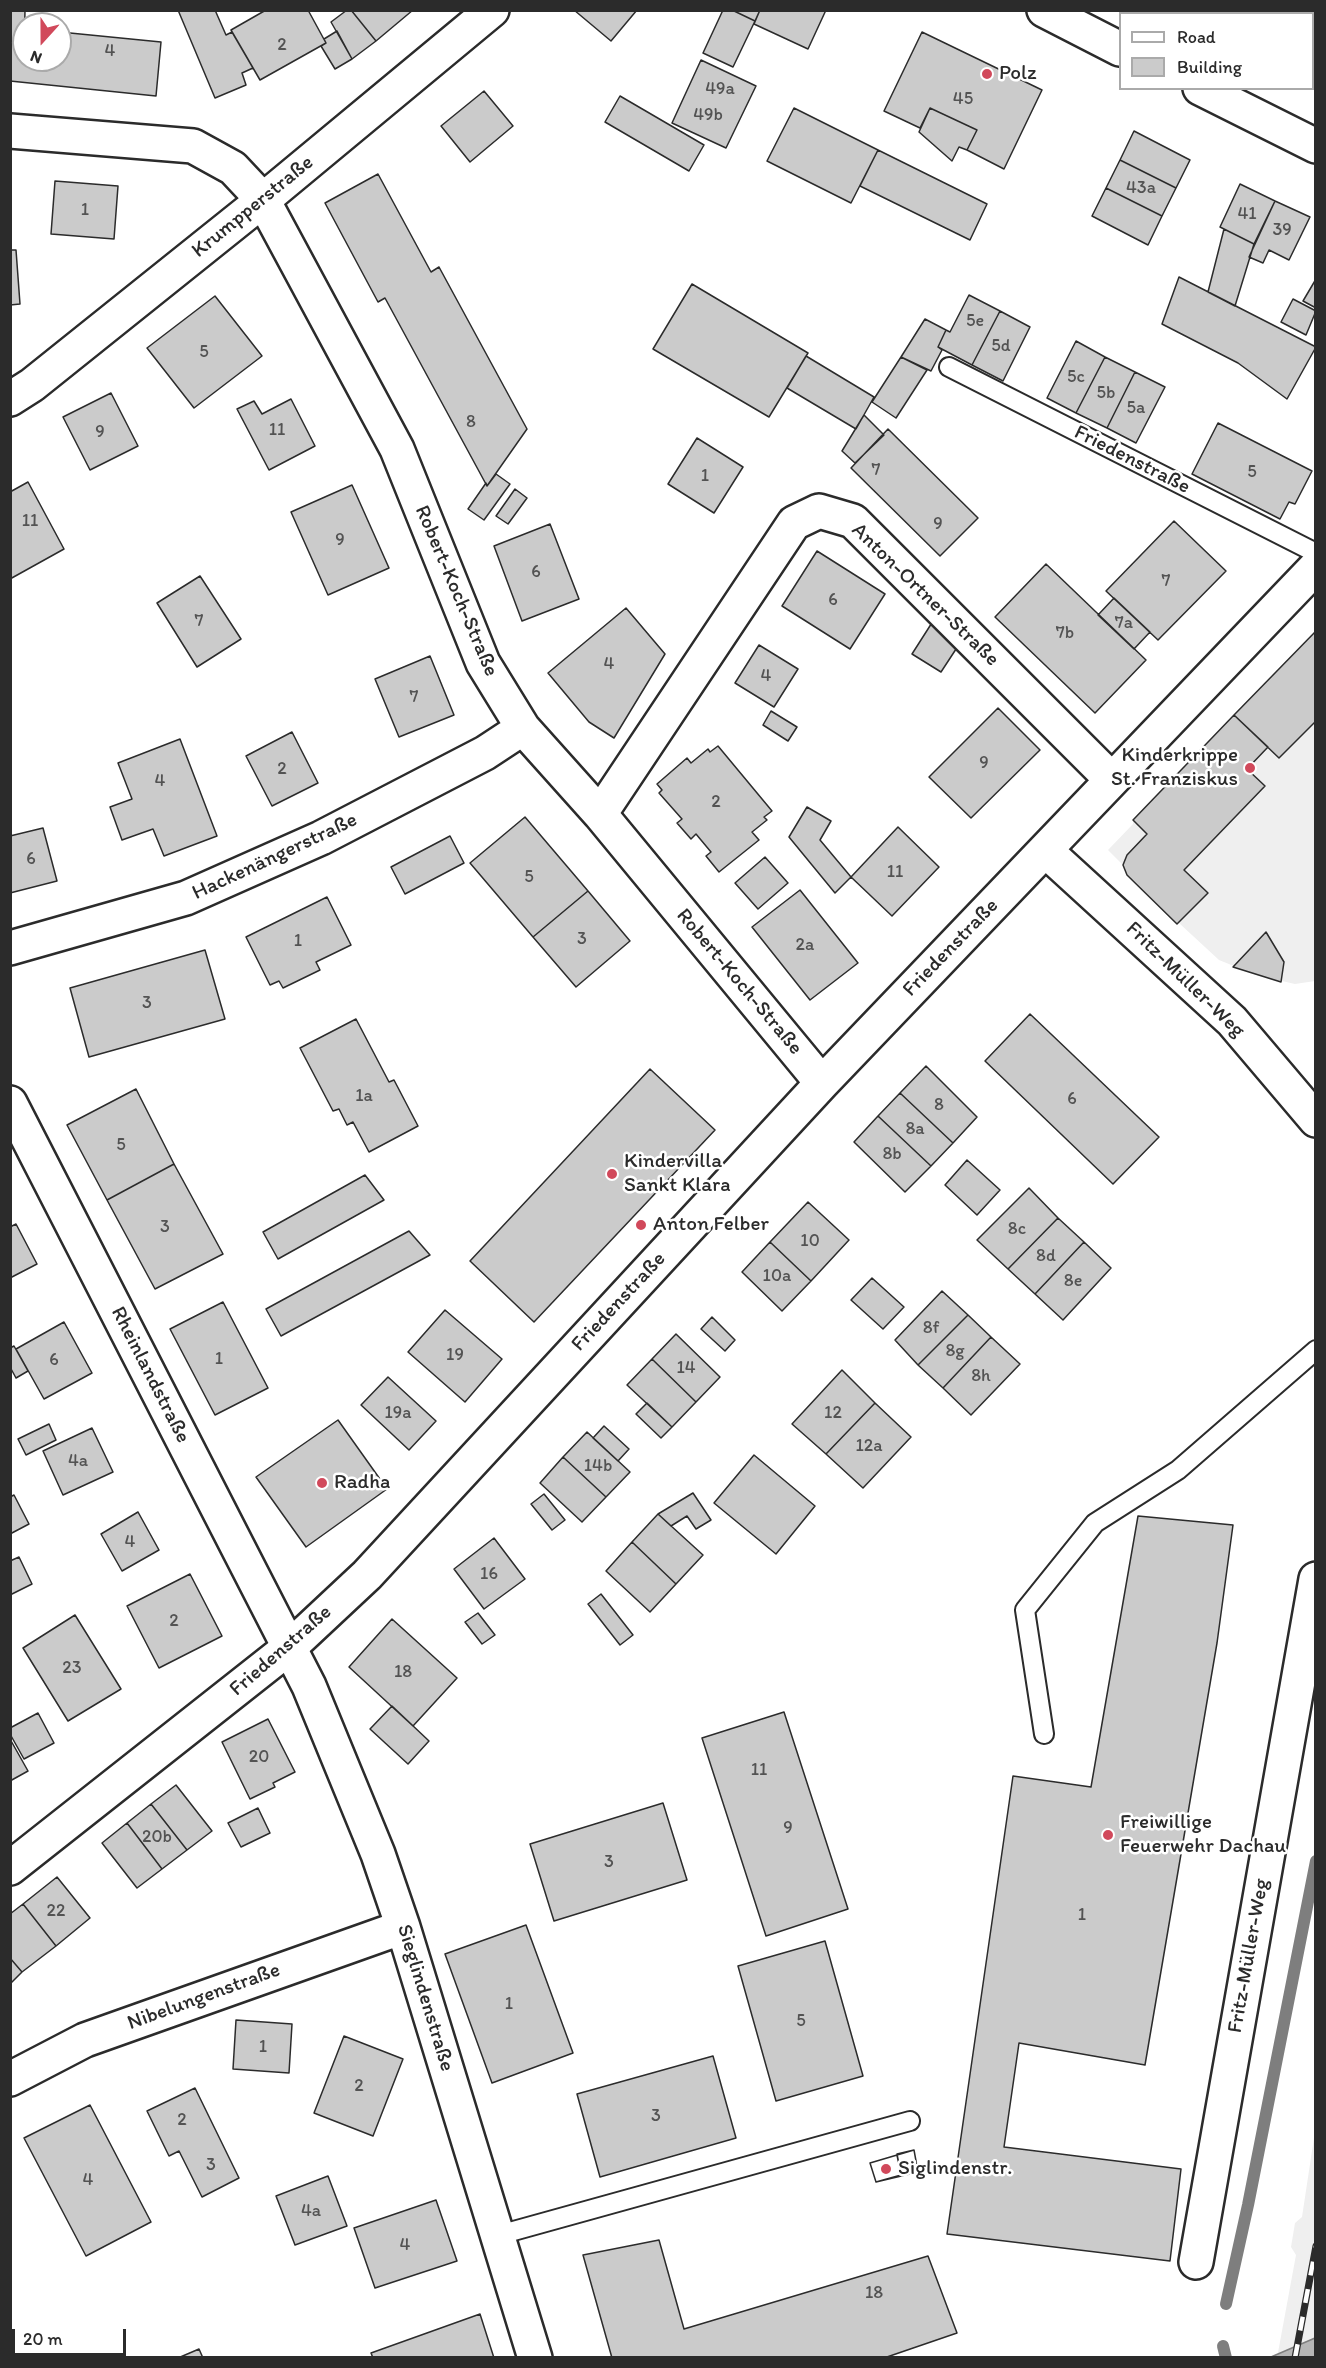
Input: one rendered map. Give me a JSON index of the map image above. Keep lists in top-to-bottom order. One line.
{"streets":{"street":["Krumpperstraße","Friedenstraße","Robert-Koch-Straße","Anton-Ortner-Straße","Hackenängerstraße","Fritz-Müller-Weg","Rheinlandstraße","Nibelungenstraße","Sieglindenstraße"]},"crossings":[["Krumpperstraße","Robert-Koch-Straße"],["Friedenstraße","Robert-Koch-Straße"],["Friedenstraße","Anton-Ortner-Straße"],["Friedenstraße","Fritz-Müller-Weg"],["Friedenstraße","Rheinlandstraße"],["Friedenstraße","Sieglindenstraße"],["Robert-Koch-Straße","Anton-Ortner-Straße"],["Robert-Koch-Straße","Hackenängerstraße"],["Rheinlandstraße","Sieglindenstraße"],["Nibelungenstraße","Sieglindenstraße"]],"places":["Polz","Kinderkrippe St. Franziskus","Kindervilla Sankt Klara","Anton Felber","Radha","Freiwillige Feuerwehr Dachau","Siglindenstr."],"house_numbers":["2","4","49a","45","49b","43a","1","41","39","5e","5d","5","5c","5b","5a","8","11","9","7","5","1","11","9","9","6","7","6","7","7a","7b","4","4","7","9","2","4","2","6","11","5","3","1","2a","3","1a","6","8","8a","5","8b","3","8c","10","8d","10a","8e","8f","8g","19","1","6","14","8h","19a","12","12a","4a","14b","4","16","2","23","18","20","11","9","20b","3","22","1","1","5","1","2","3","2","3","4","4a","4","18"],"legend":["Road","Building"],"scale_bar":"20 m","north":"bottom"}
